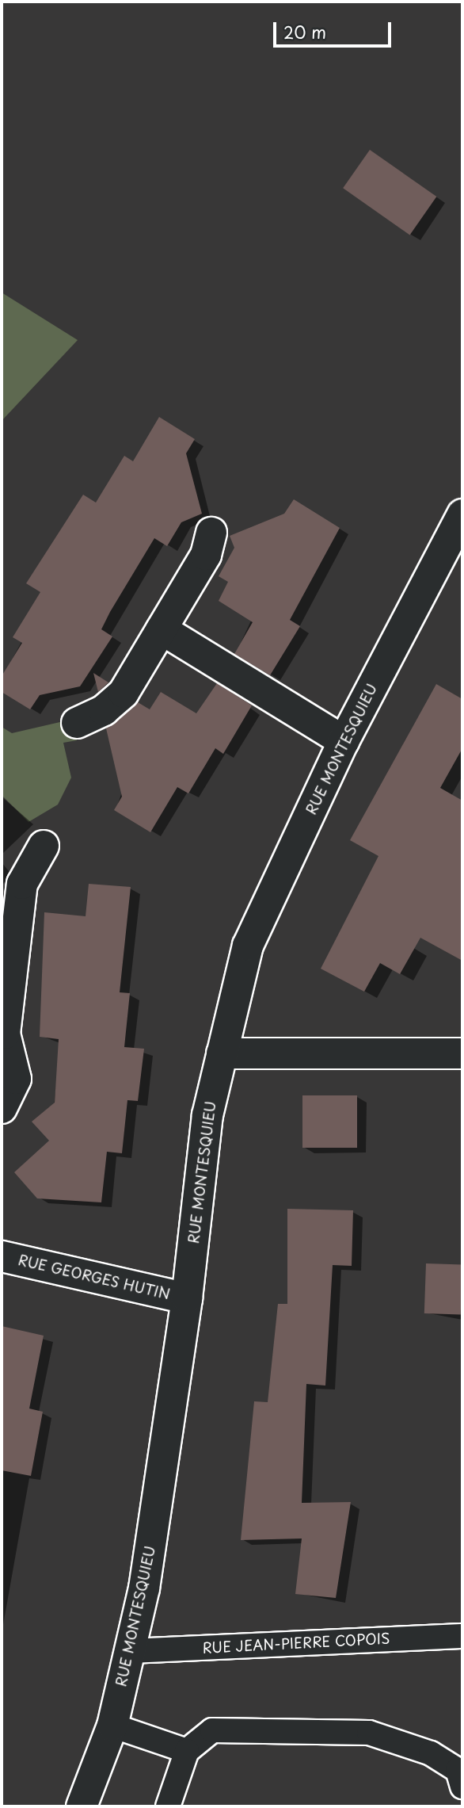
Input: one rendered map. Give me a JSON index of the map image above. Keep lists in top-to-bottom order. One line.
{"streets":{"street":["RUE MONTESQUIEU","RUE GEORGES HUTIN"],"lane":["RUE JEAN-PIERRE COPOIS"]},"crossings":[["RUE MONTESQUIEU","RUE GEORGES HUTIN"],["RUE MONTESQUIEU","RUE JEAN-PIERRE COPOIS"]],"scale_bar":"20 m"}
